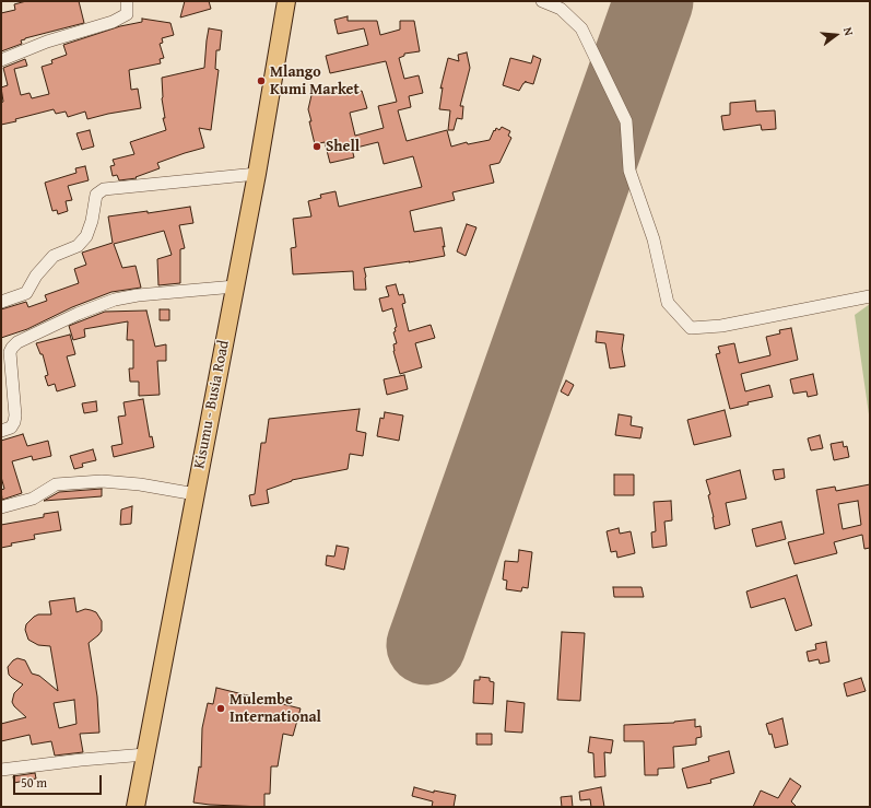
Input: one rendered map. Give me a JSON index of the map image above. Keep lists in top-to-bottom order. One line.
{"streets":{"highway":["Kisumu - Busia Road"]},"places":["Mlango Kumi Market","Shell","Mulembe International"],"scale_bar":"50 m","north":"right"}
